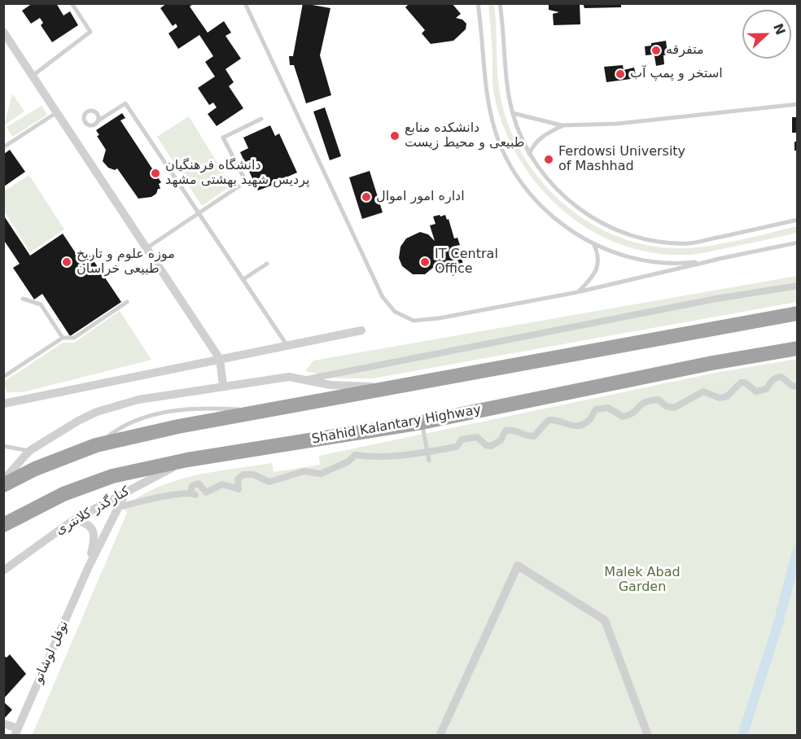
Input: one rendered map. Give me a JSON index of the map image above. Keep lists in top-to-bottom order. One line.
{"streets":{"highway":["Shahid Kalantary Highway"],"street":["کنارگذر کلانتری","نوفل لوشاتو"]},"crossings":[["Shahid Kalantary Highway","کنارگذر کلانتری"],["کنارگذر کلانتری","نوفل لوشاتو"]],"parks":["Malek Abad Garden"],"places":["متفرقه","استخر و پمپ آب","دانشکده منابع طبیعی و محیط زیست","Ferdowsi University of Mashhad","دانشگاه فرهنگیان پردیس شهید بهشتی مشهد","اداره امور اموال","موزه علوم و تاریخ طبیعی خراسان","IT Central Office"],"north":"right"}
